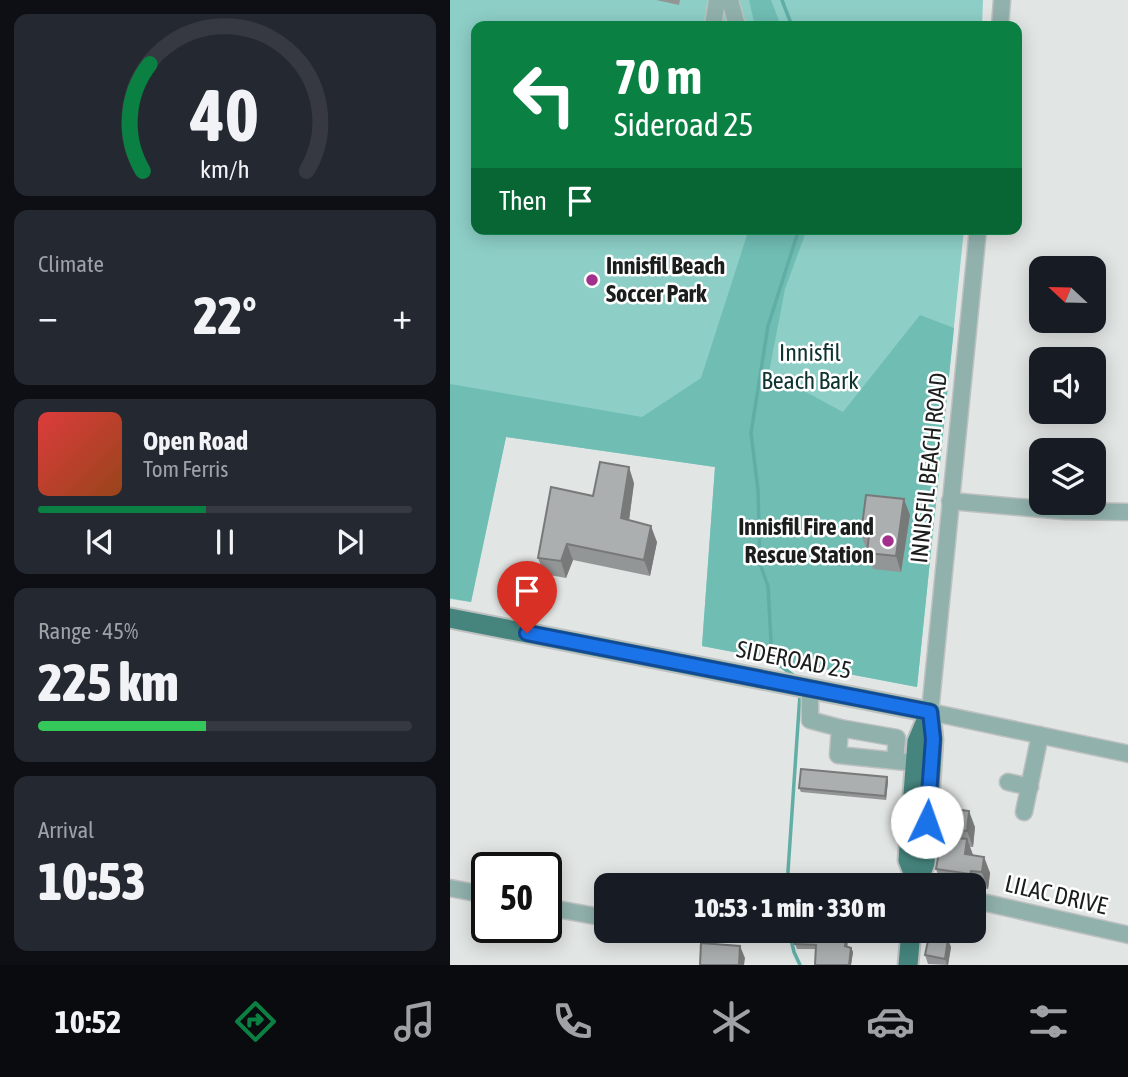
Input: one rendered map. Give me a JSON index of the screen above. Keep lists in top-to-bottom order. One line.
{"streets":{"main road":["INNISFIL BEACH ROAD","SIDEROAD 25"],"street":["LILAC DRIVE"]},"crossings":[["INNISFIL BEACH ROAD","SIDEROAD 25"]],"parks":["Innisfil Beach Bark"],"places":["Innisfil Beach Soccer Park","Innisfil Fire and Rescue Station"],"north":"left","page":{"turn":["70 m","Sideroad 25"],"then":"Then","tile":["Climate",["Range · 45%","225 km"],["Arrival","10:53"]],"heat":["−","22°","+"],"song":["Open Road","Tom Ferris"],"limit":"50","trip":"10:53 · 1 min · 330 m","tabs":"10:52","gauge":["40","km/h"]}}
